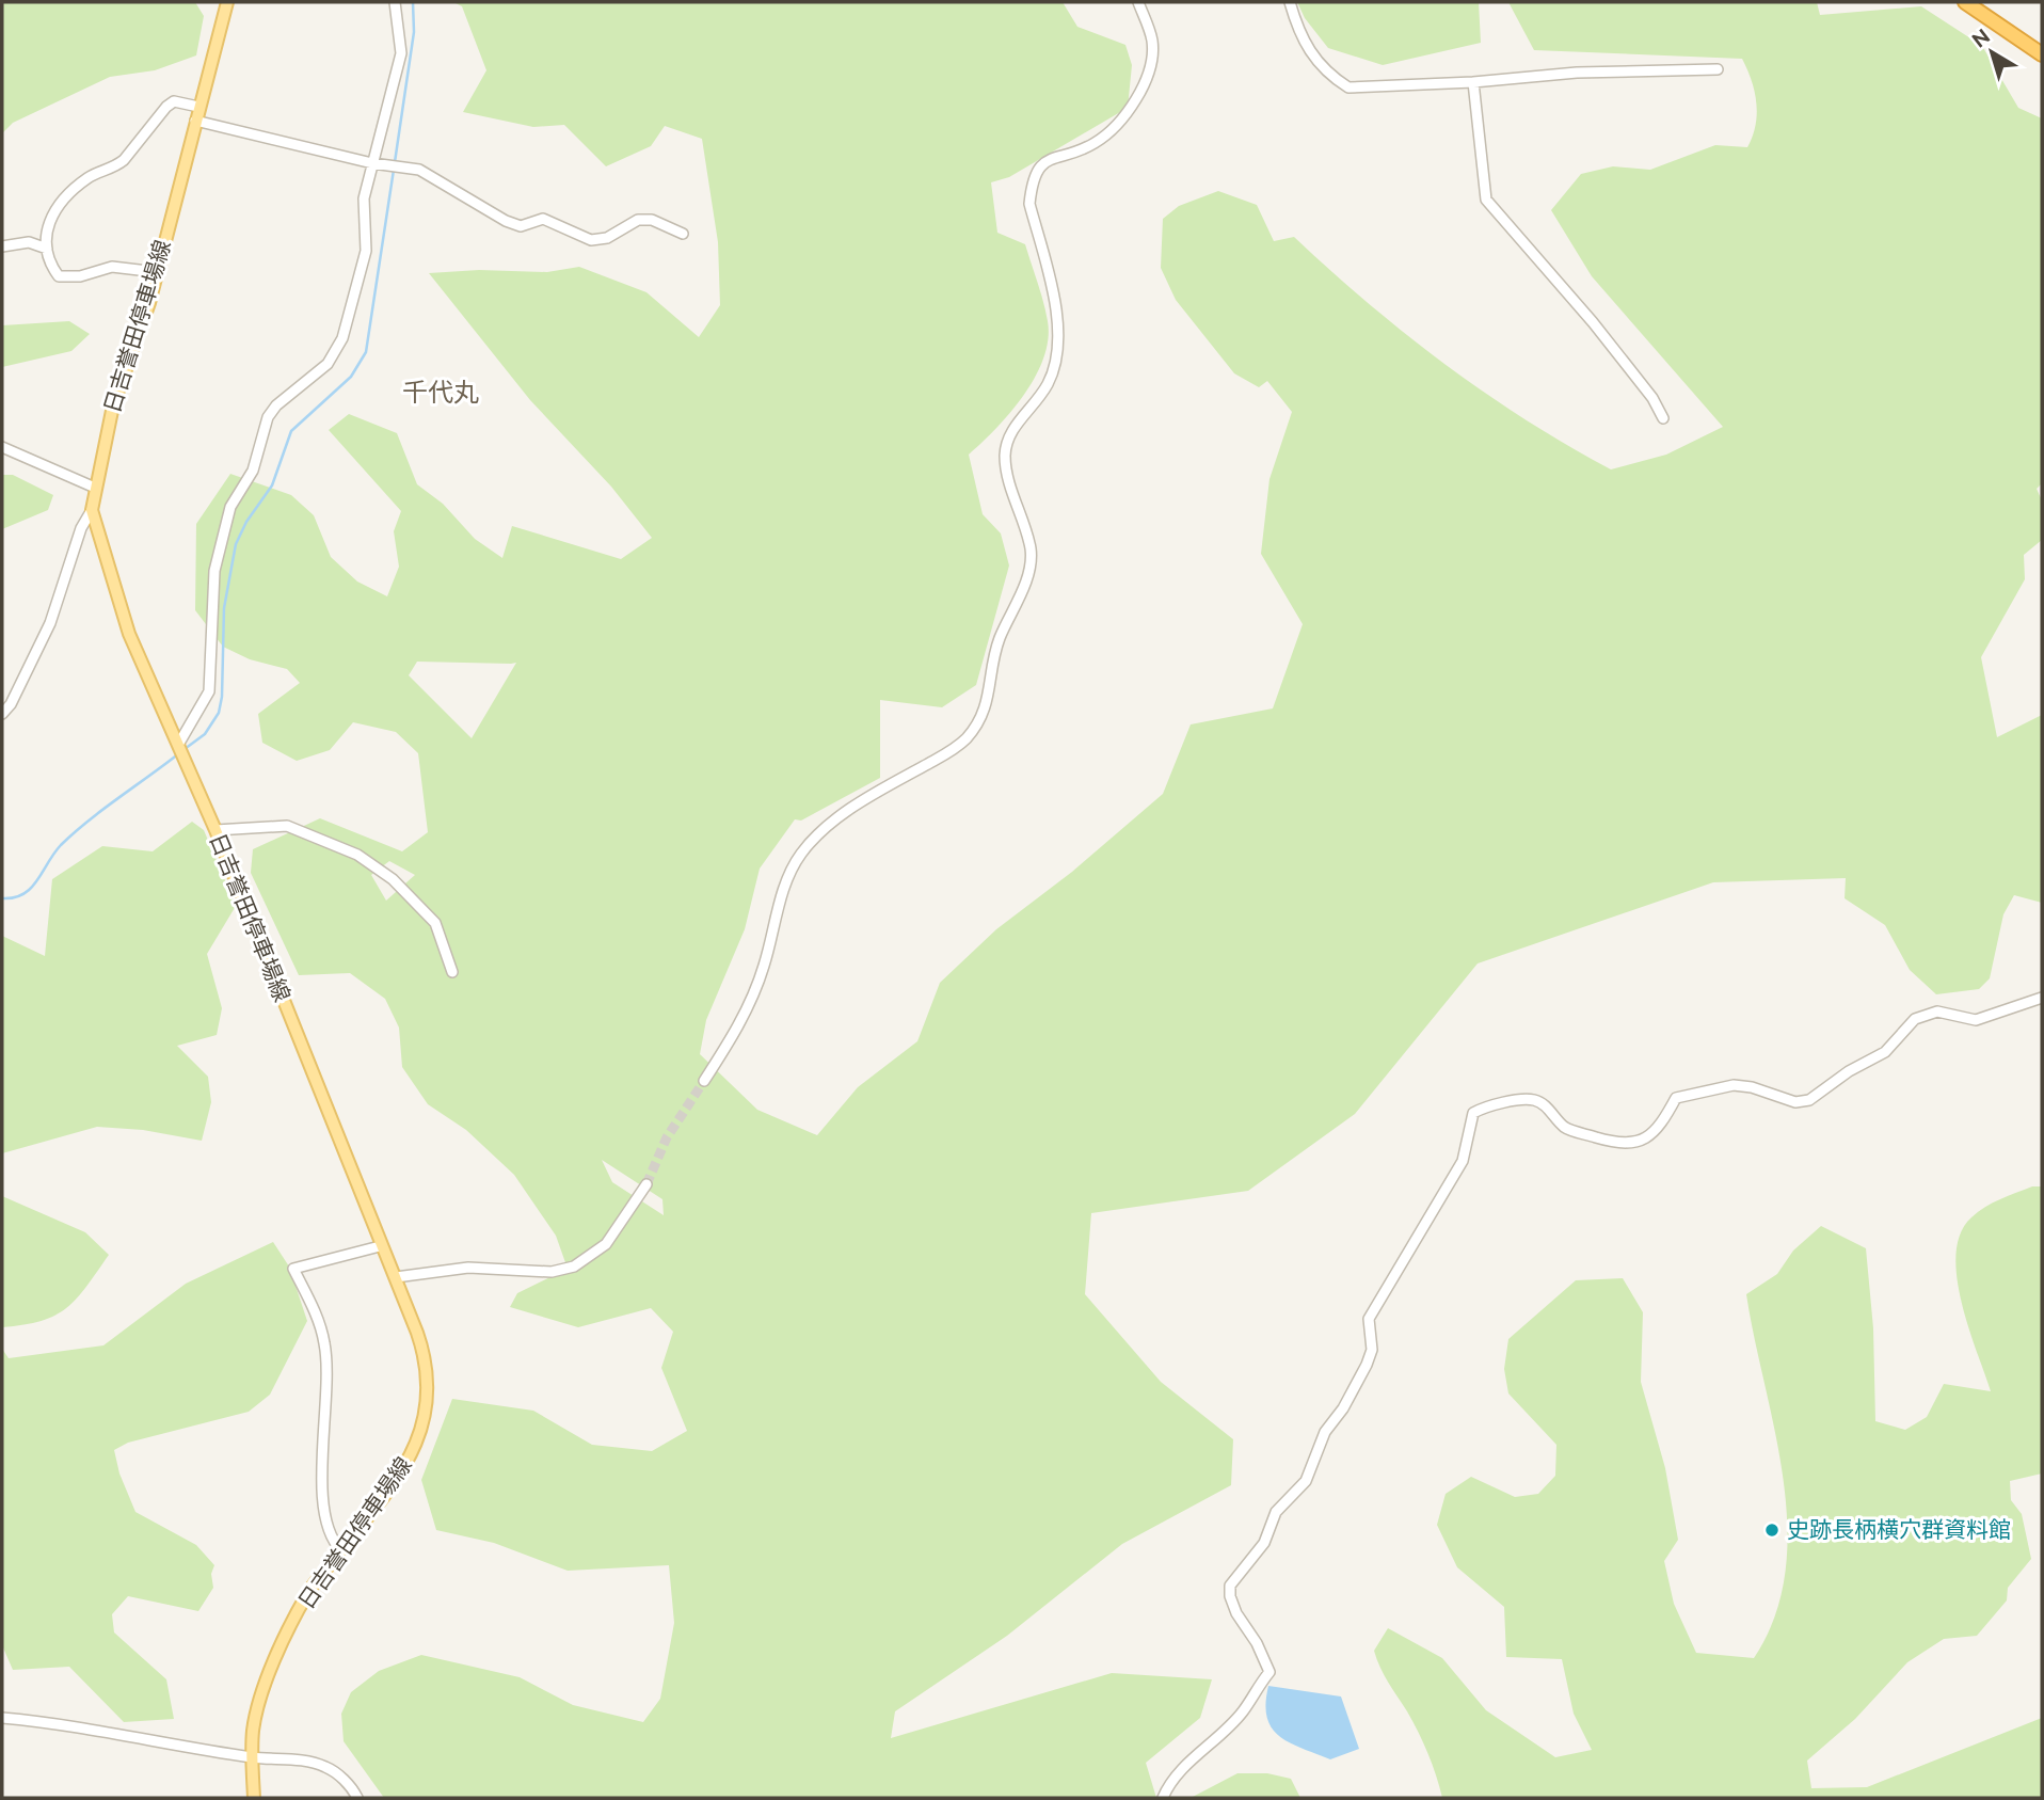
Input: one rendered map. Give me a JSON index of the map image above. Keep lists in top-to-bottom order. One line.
{"streets":{"main road":["日吉誉田停車場線"]},"districts":["千代丸"],"places":["史跡長柄横穴群資料館"],"north":"top left"}
